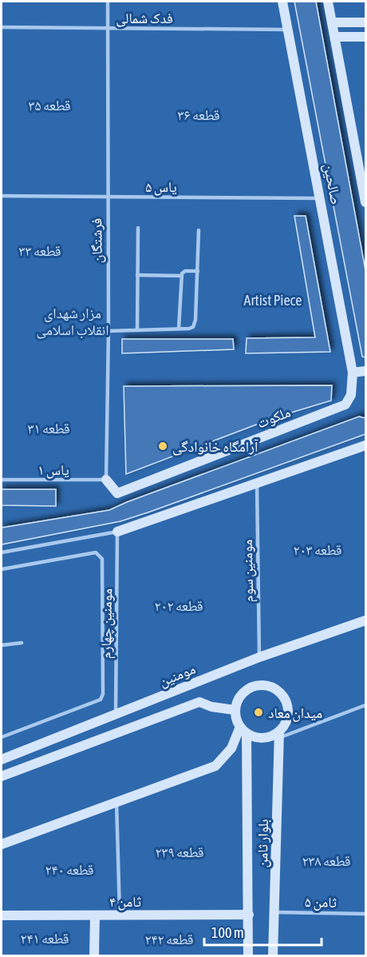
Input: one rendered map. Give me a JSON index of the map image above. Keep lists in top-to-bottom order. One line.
{"streets":{"street":["صالحین","ملکوت","مومنین","بلوار ثامن","ثامن ۴"],"lane":["فدک شمالی","یاس ۵","فرشتگان","یاس ۱","مومنین سوم","مومنین چهارم","ثامن ۵"]},"crossings":[["فدک شمالی","صالحین"],["فدک شمالی","فرشتگان"],["صالحین","یاس ۵"],["صالحین","ملکوت"],["یاس ۵","فرشتگان"],["فرشتگان","ملکوت"],["فرشتگان","یاس ۱"],["ملکوت","یاس ۱"],["مومنین سوم","مومنین"],["مومنین چهارم","مومنین"],["بلوار ثامن","ثامن ۴"],["بلوار ثامن","ثامن ۵"]],"parks":["قطعه ۳۵","قطعه ۳۶","قطعه ۳۳","Artist Piece","مزار شهدای انقلاب اسلامی","قطعه ۳۱","قطعه ۲۰۳","قطعه ۲۰۲","قطعه ۲۳۹","قطعه ۲۳۸","قطعه ۲۴۰","قطعه ۲۴۱","قطعه ۲۴۲"],"places":["آرامگاه خانوادگی","میدان معاد"],"scale_bar":"100 m"}
